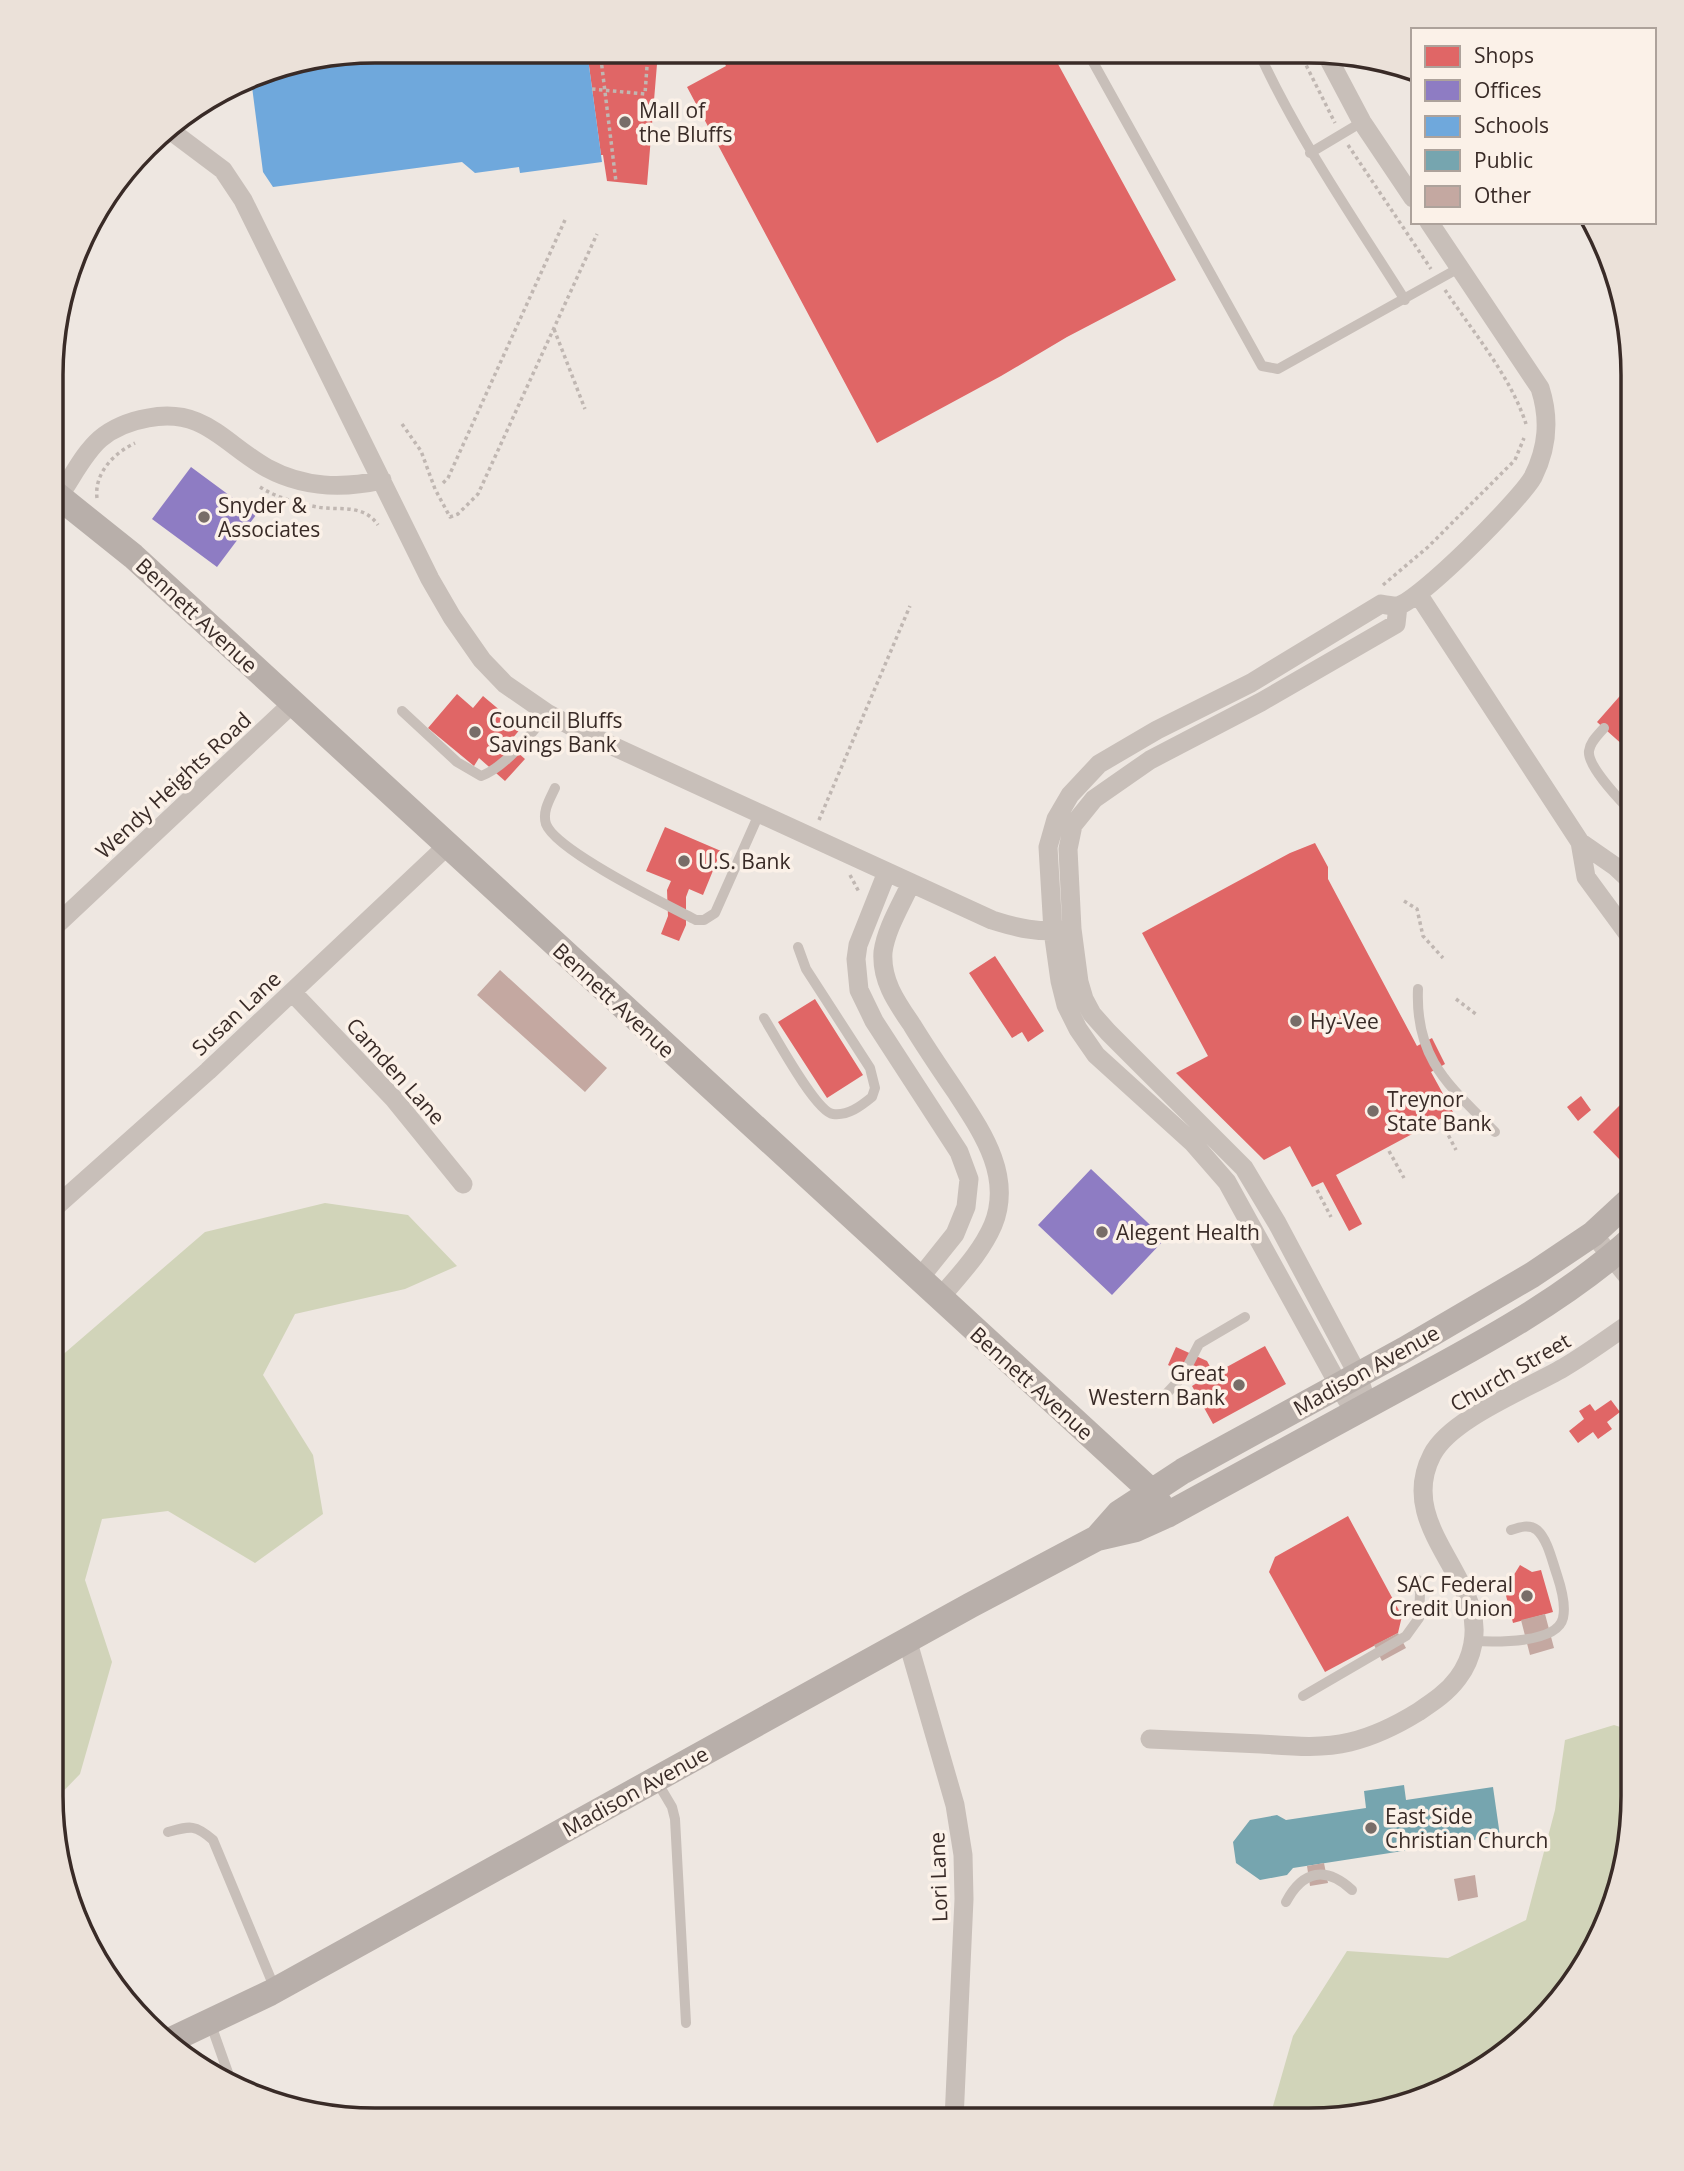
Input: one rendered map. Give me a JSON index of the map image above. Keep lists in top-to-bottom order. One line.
{"streets":{"main road":["Bennett Avenue","Madison Avenue"],"street":["Wendy Heights Road","Susan Lane","Camden Lane","Church Street","Lori Lane"]},"crossings":[["Bennett Avenue","Wendy Heights Road"],["Bennett Avenue","Susan Lane"],["Bennett Avenue","Madison Avenue"],["Susan Lane","Camden Lane"],["Madison Avenue","Lori Lane"]],"places":["Mall of the Bluffs","Snyder & Associates","Council Bluffs Savings Bank","U.S. Bank","Hy-Vee","Treynor State Bank","Alegent Health","Great Western Bank","SAC Federal Credit Union","East Side Christian Church"],"legend":["Shops","Offices","Schools","Public","Other"]}
